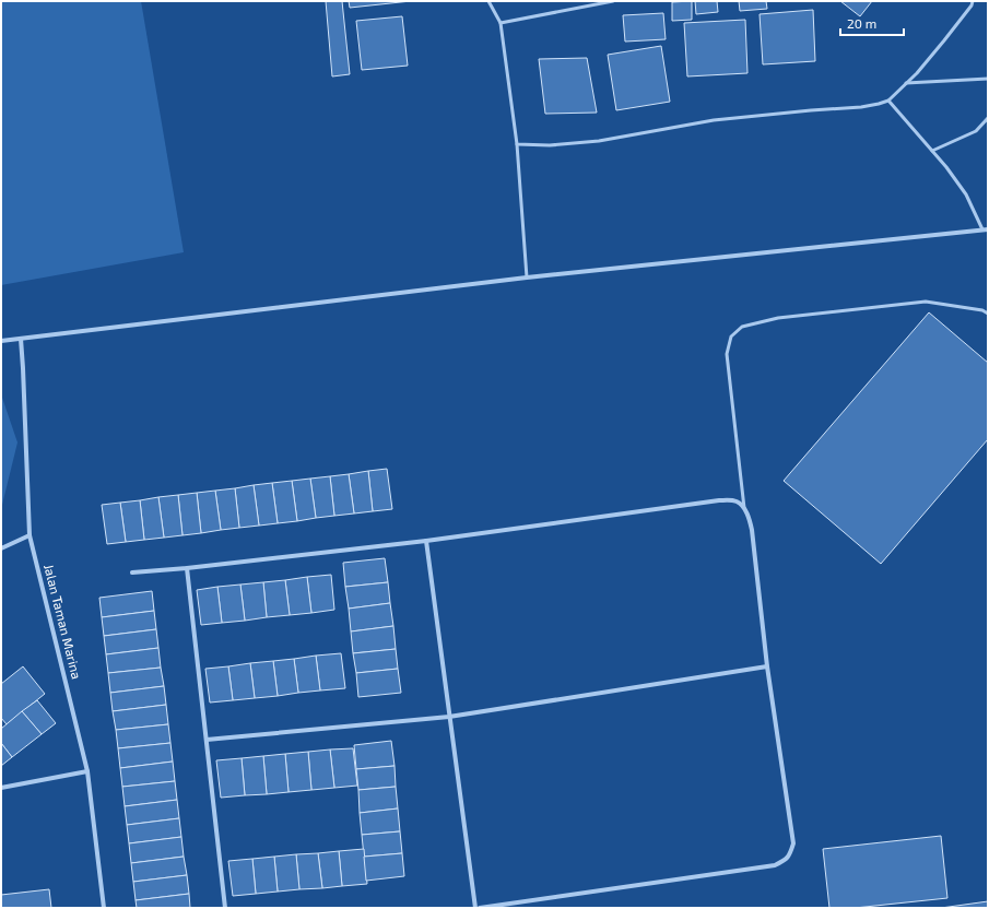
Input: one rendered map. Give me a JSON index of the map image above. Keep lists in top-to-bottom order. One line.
{"streets":{"street":["Jalan Taman Marina"]},"scale_bar":"20 m"}
